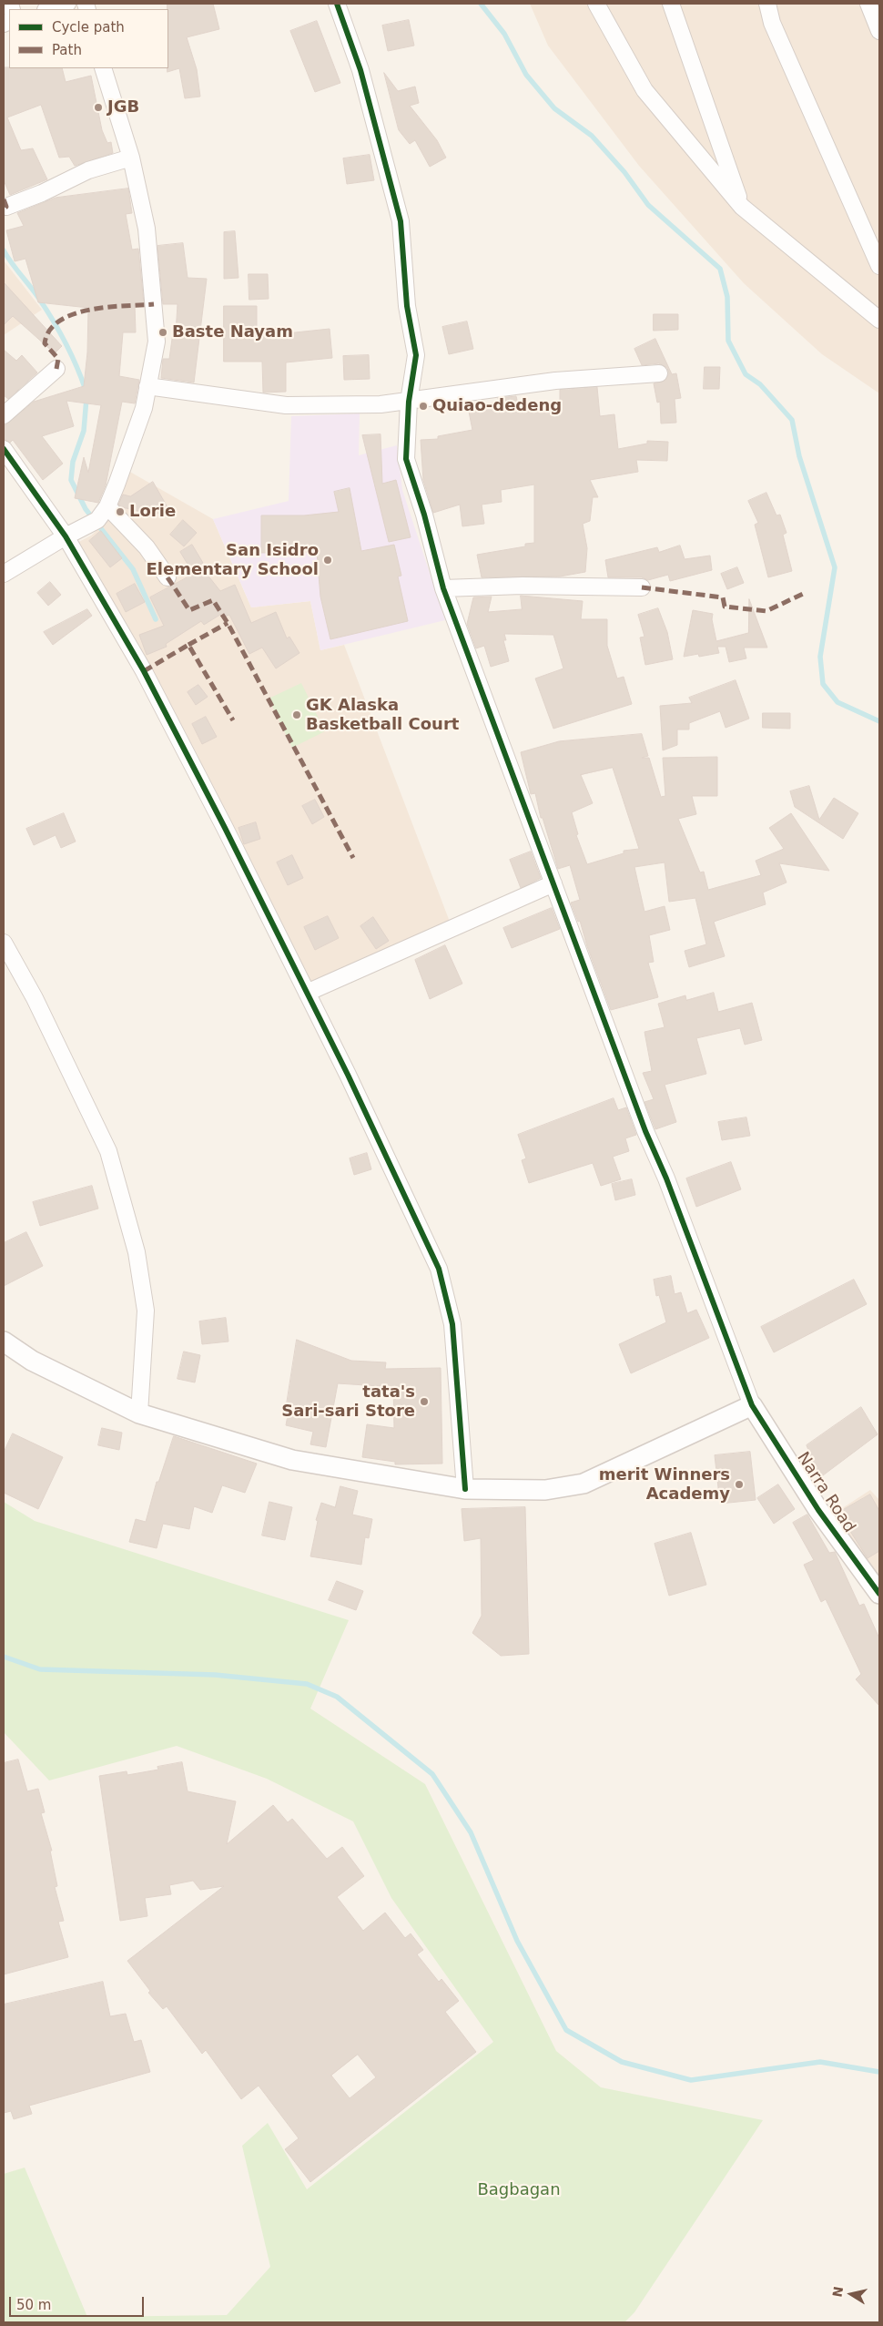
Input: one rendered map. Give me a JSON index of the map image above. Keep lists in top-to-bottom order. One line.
{"streets":{"street":["Narra Road"]},"parks":["Bagbagan"],"places":["JGB","Baste Nayam","Quiao-dedeng","Lorie","San Isidro Elementary School","GK Alaska Basketball Court","tata's Sari-sari Store","merit Winners Academy"],"legend":["Cycle path","Path"],"scale_bar":"50 m","north":"left"}
